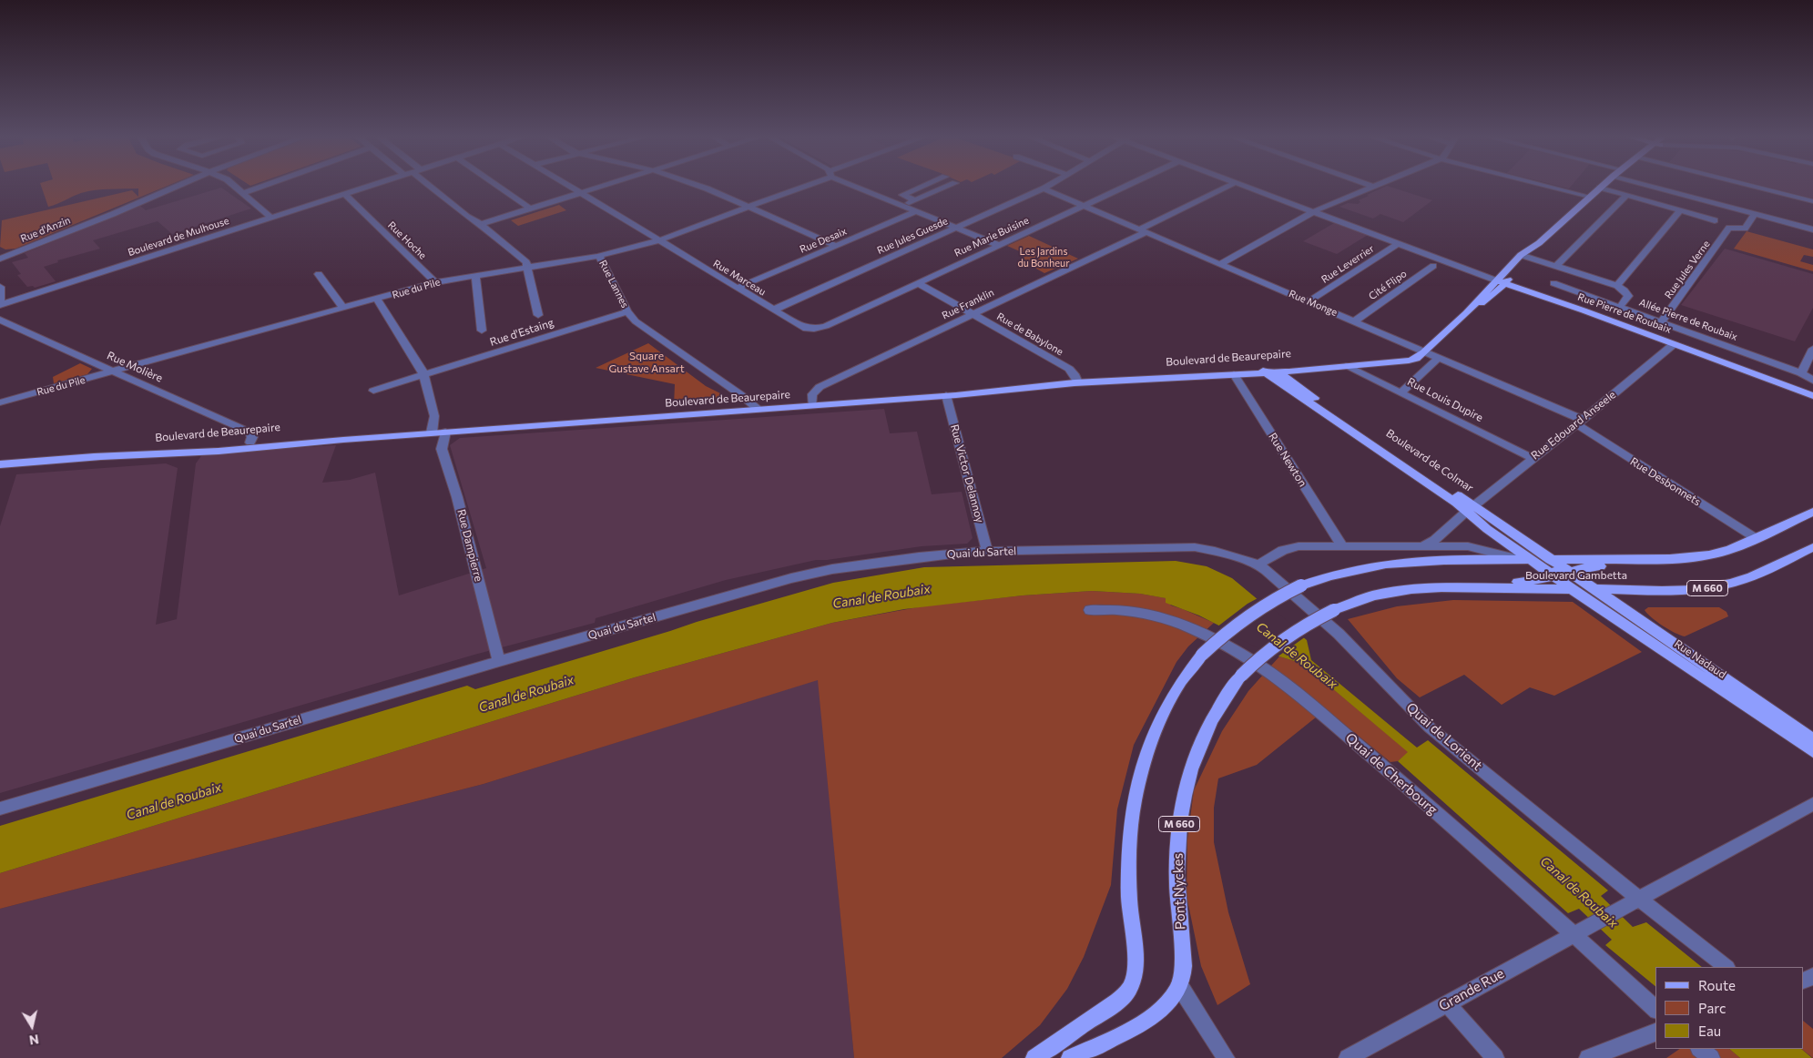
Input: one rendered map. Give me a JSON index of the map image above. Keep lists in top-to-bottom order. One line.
{"streets":{"main road":["Rue Pierre de Roubaix","Boulevard de Beaurepaire","Boulevard de Colmar","Boulevard Gambetta","M 660","Rue Nadaud","Pont Nyckes"],"street":["Rue d'Anzin","Rue Jules Guesde","Boulevard de Mulhouse","Rue Marie Buisine","Rue Hoche","Rue Desaix","Rue Leverrier","Rue Jules Verne","Rue Marceau","Rue Lannes","Cité Flipo","Rue du Pile","Rue Monge","Rue Franklin","Allée Pierre de Roubaix","Rue d'Estaing","Rue de Babylone","Rue Molière","Rue Louis Dupire","Rue Edouard Anseele","Rue Newton","Rue Victor Delannoy","Rue Desbonnets","Rue Dampierre","Quai du Sartel","Quai de Lorient","Quai de Cherbourg","Grande Rue"]},"crossings":[["Rue Jules Guesde","Rue Marceau"],["Rue Jules Guesde","Rue Monge"],["Boulevard de Mulhouse","Rue Hoche"],["Rue Marie Buisine","Rue Marceau"],["Rue Marie Buisine","Rue Monge"],["Rue Marie Buisine","Rue de Babylone"],["Rue Hoche","Rue du Pile"],["Rue Desaix","Rue Marceau"],["Rue Leverrier","Rue Monge"],["Rue Leverrier","Rue Pierre de Roubaix"],["Rue Jules Verne","Allée Pierre de Roubaix"],["Rue Marceau","Rue du Pile"],["Rue Lannes","Rue du Pile"],["Rue Lannes","Rue d'Estaing"],["Rue Lannes","Boulevard de Beaurepaire"],["Cité Flipo","Rue Monge"],["Cité Flipo","Rue Pierre de Roubaix"],["Rue du Pile","Rue Molière"],["Rue Monge","Rue Franklin"],["Rue Monge","Boulevard de Beaurepaire"],["Rue Monge","Rue Edouard Anseele"],["Rue Monge","Rue Desbonnets"],["Rue Franklin","Rue de Babylone"],["Rue Franklin","Boulevard de Beaurepaire"],["Rue Pierre de Roubaix","Boulevard de Beaurepaire"],["Rue Pierre de Roubaix","Rue Edouard Anseele"],["Rue de Babylone","Boulevard de Beaurepaire"],["Boulevard de Beaurepaire","Rue Molière"],["Boulevard de Beaurepaire","Rue Louis Dupire"],["Boulevard de Beaurepaire","Rue Newton"],["Boulevard de Beaurepaire","Boulevard de Colmar"],["Boulevard de Beaurepaire","Rue Victor Delannoy"],["Boulevard de Beaurepaire","Rue Dampierre"],["Rue Louis Dupire","Rue Edouard Anseele"],["Rue Edouard Anseele","Boulevard de Colmar"],["Rue Edouard Anseele","Rue Desbonnets"],["Rue Newton","Boulevard Gambetta"],["Boulevard de Colmar","Boulevard Gambetta"],["Boulevard de Colmar","Rue Nadaud"],["Rue Victor Delannoy","Quai du Sartel"],["Rue Desbonnets","Boulevard Gambetta"],["Rue Dampierre","Quai du Sartel"],["Quai du Sartel","Boulevard Gambetta"],["Quai du Sartel","Quai de Lorient"],["Boulevard Gambetta","Rue Nadaud"],["Boulevard Gambetta","Quai de Lorient"],["Boulevard Gambetta","Pont Nyckes"],["M 660","Pont Nyckes"],["Quai de Lorient","Grande Rue"],["Quai de Cherbourg","Grande Rue"]],"water":["Canal de Roubaix"],"parks":["Les Jardins du Bonheur","Square Gustave Ansart"],"legend":["Route","Parc","Eau"],"north":"bottom"}
